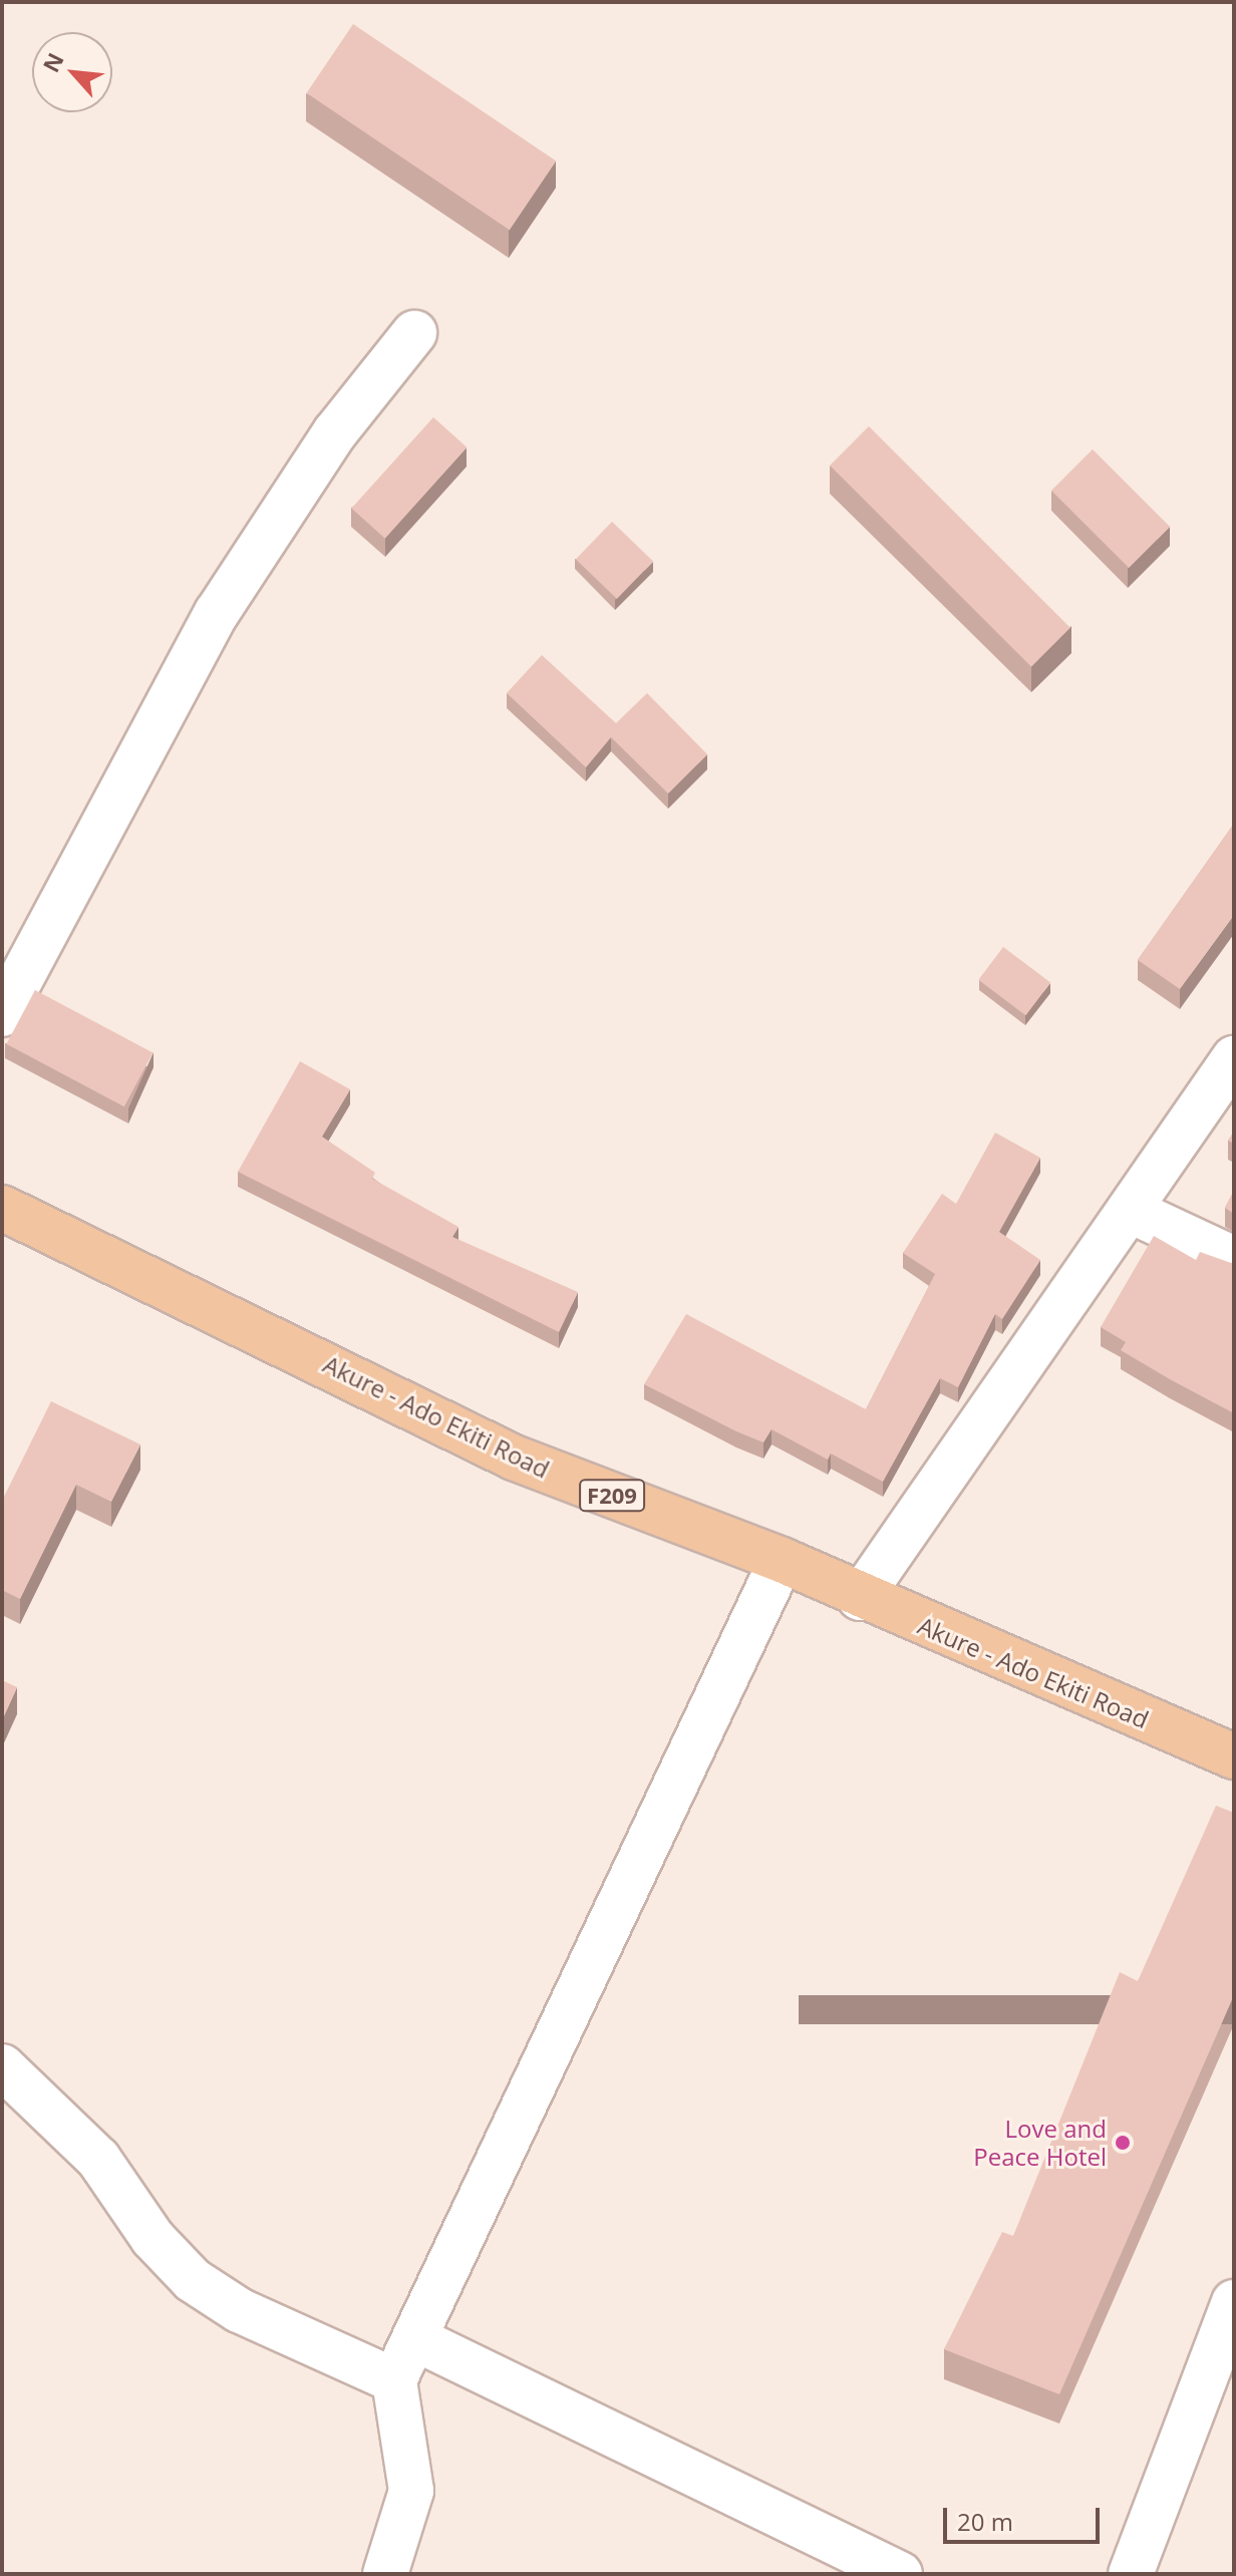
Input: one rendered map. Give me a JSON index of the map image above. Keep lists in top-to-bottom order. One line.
{"streets":{"main road":["Akure - Ado Ekiti Road","F209"]},"places":["Love and Peace Hotel"],"scale_bar":"20 m","north":"top left"}
